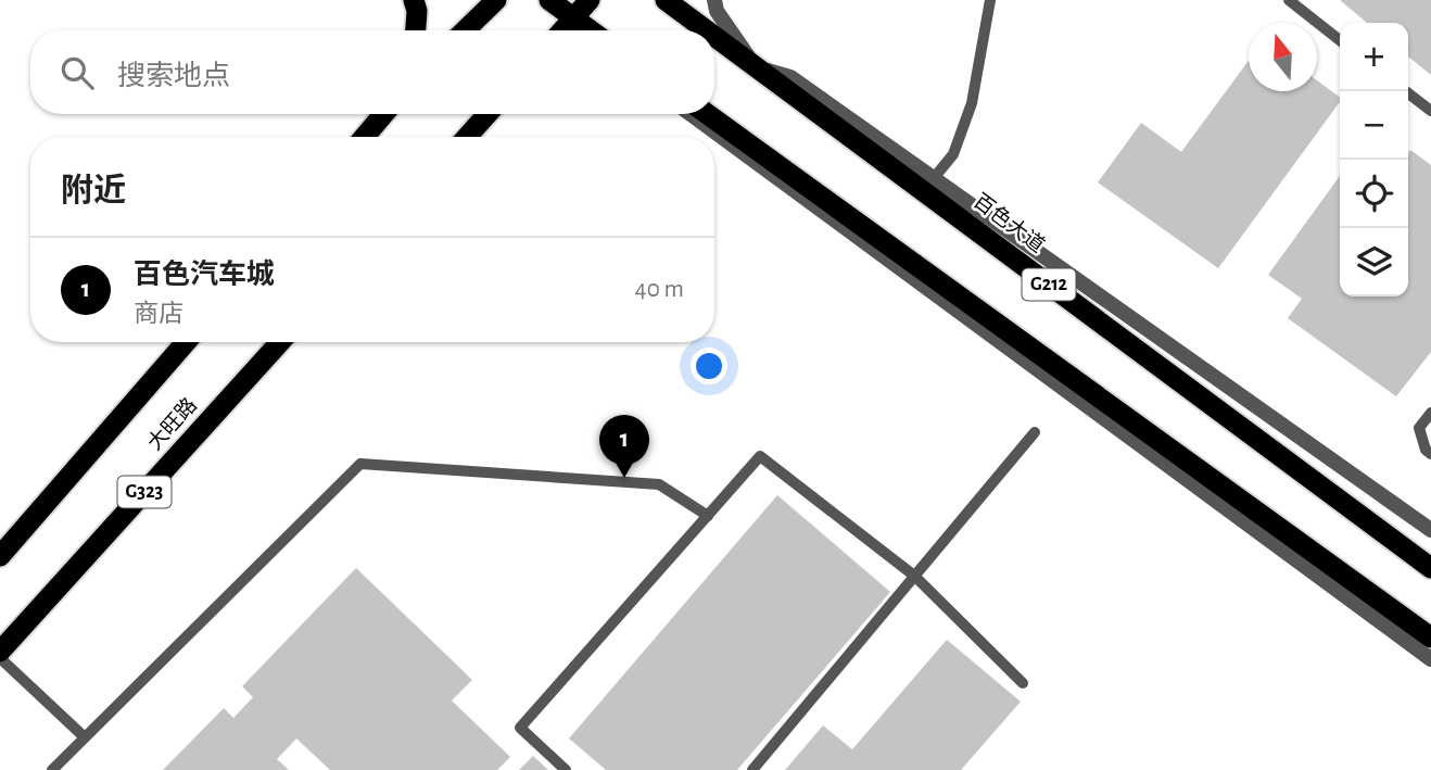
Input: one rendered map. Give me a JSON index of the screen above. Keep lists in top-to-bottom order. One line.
{"streets":{"highway":["百色大道","G212","大旺路","G323"]},"north":"top","page":{"map_buttons":["+","−"],"search":"搜索地点","heading":"附近","list":[{"mark":"1","name":"百色汽车城","note":"商店","value":"40 m"}],"pins":"1"}}
